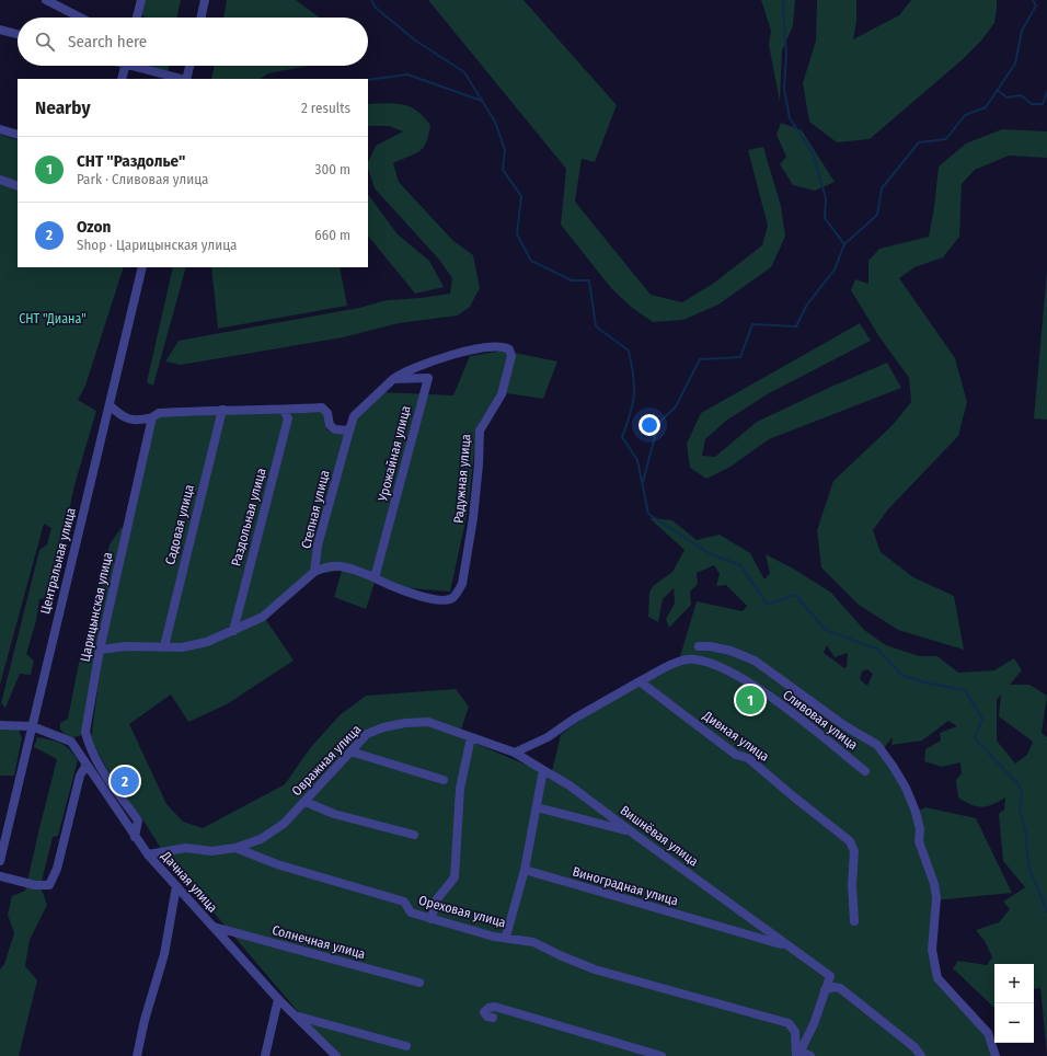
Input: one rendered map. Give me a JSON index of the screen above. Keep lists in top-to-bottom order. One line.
{"streets":{"street":["Урожайная улица","Радужная улица","Степная улица","Раздольная улица","Садовая улица","Центральная улица","Царицынская улица","Сливовая улица","Дивная улица","Овражная улица","Вишнёвая улица","Дачная улица","Виноградная улица","Ореховая улица","Солнечная улица"]},"crossings":[["Урожайная улица","Радужная улица"],["Центральная улица","Дачная улица"],["Царицынская улица","Дачная улица"],["Сливовая улица","Дивная улица"],["Овражная улица","Вишнёвая улица"],["Овражная улица","Ореховая улица"],["Вишнёвая улица","Виноградная улица"],["Вишнёвая улица","Ореховая улица"],["Дачная улица","Солнечная улица"]],"parks":["СНТ \"Диана\""],"page":{"search":"Search here","heading":["Nearby","2 results"],"list":[{"mark":"1","name":"СНТ \"Раздолье\"","note":"Park · Сливовая улица","value":"300 m"},{"mark":"2","name":"Ozon","note":"Shop · Царицынская улица","value":"660 m"}],"pins":["1","2"],"map_buttons":["+","−"]}}
